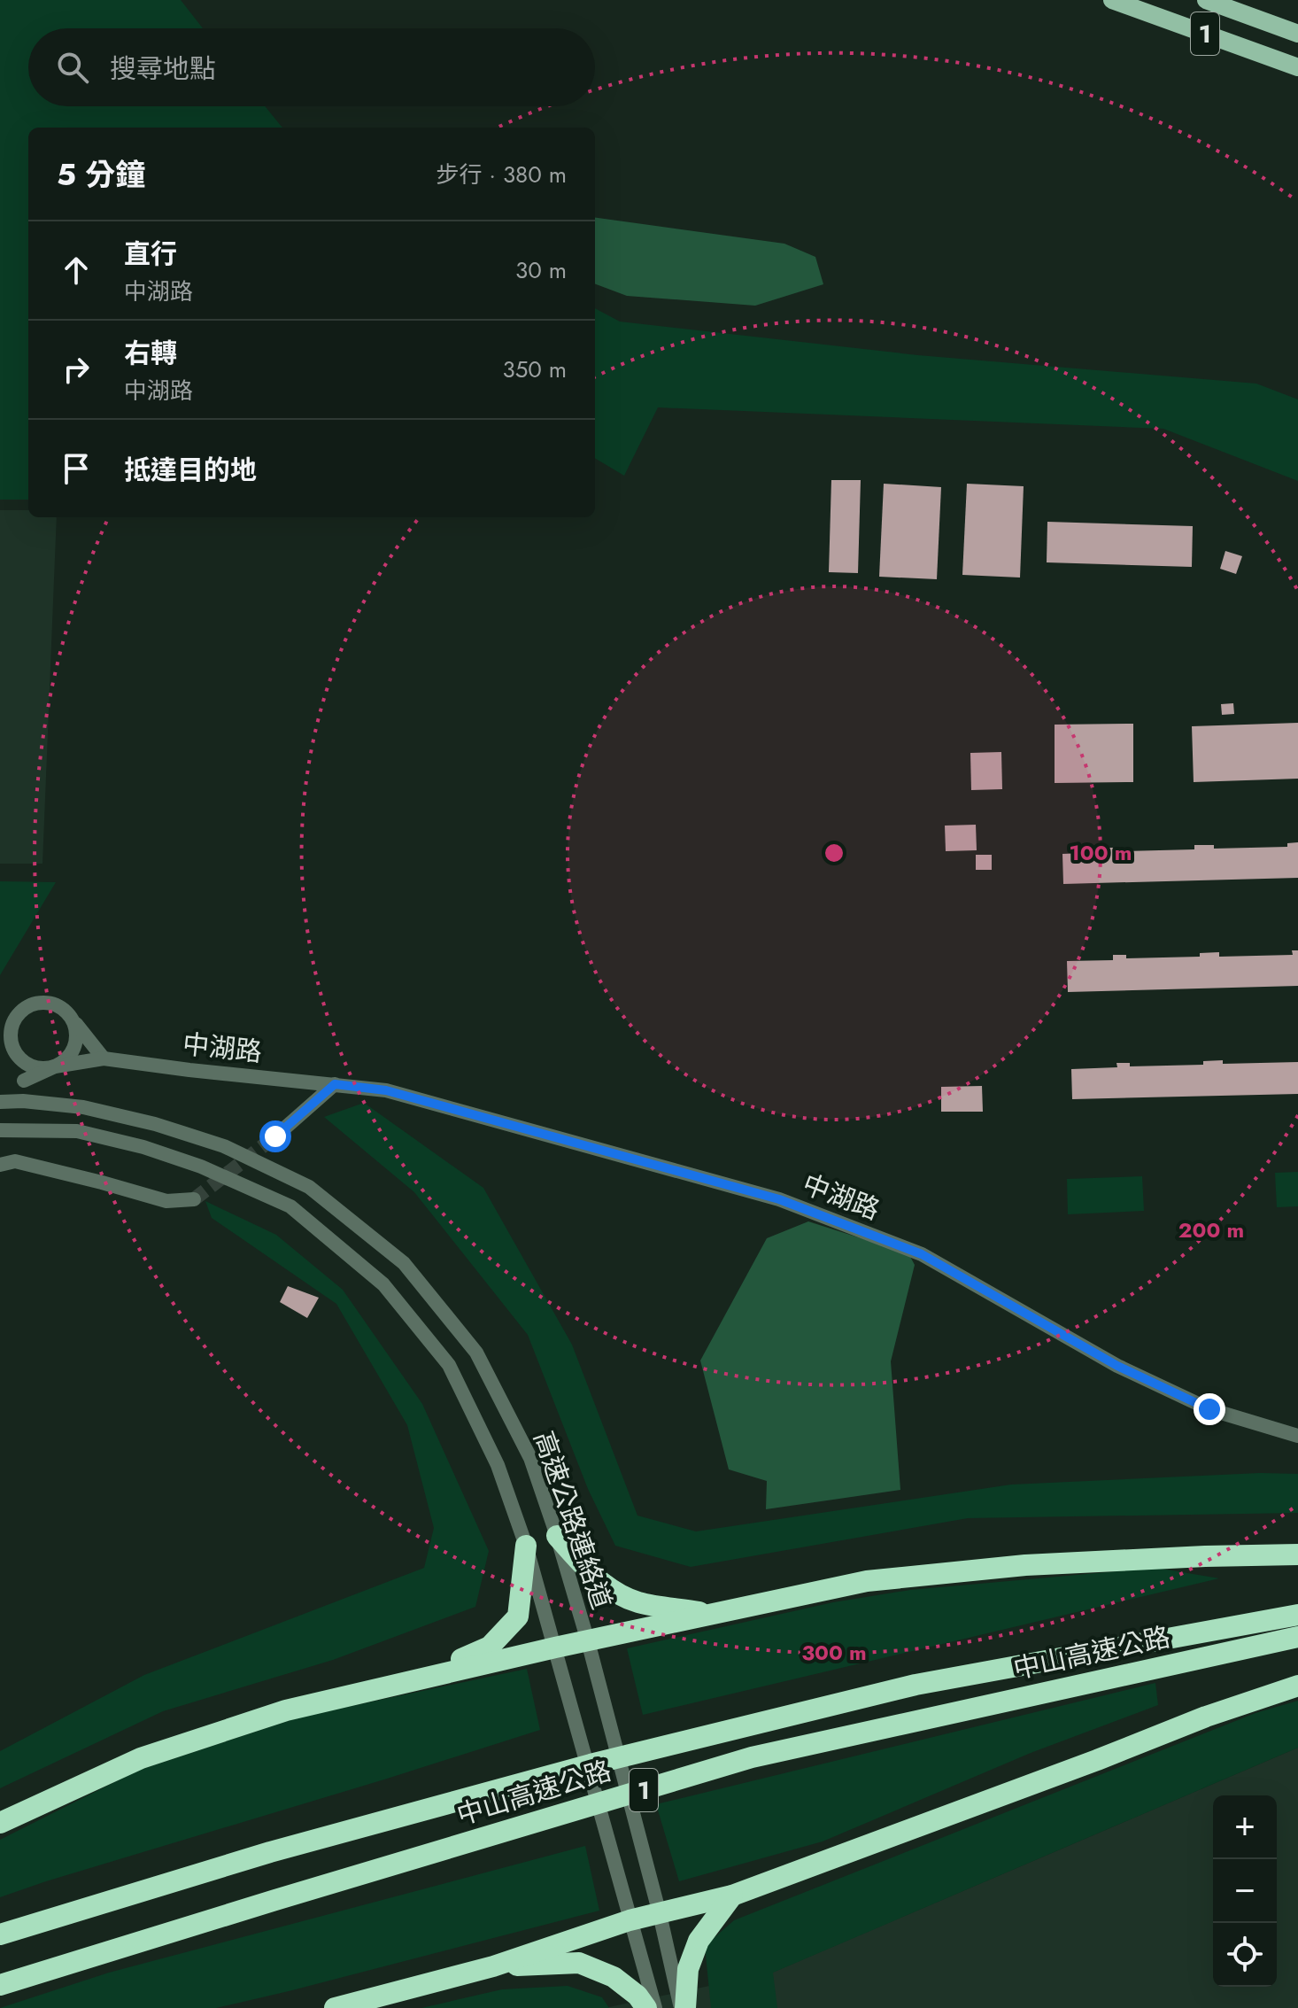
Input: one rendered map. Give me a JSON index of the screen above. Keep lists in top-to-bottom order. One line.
{"streets":{"highway":["1","中山高速公路"],"street":["中湖路","高速公路連絡道"]},"page":{"search":"搜尋地點","heading":["5 分鐘","步行 · 380 m"],"list":[["直行","中湖路","30 m"],["右轉","中湖路","350 m"],"抵達目的地"],"map_buttons":["+","−"]},"rings":["100 m","200 m","300 m"]}
